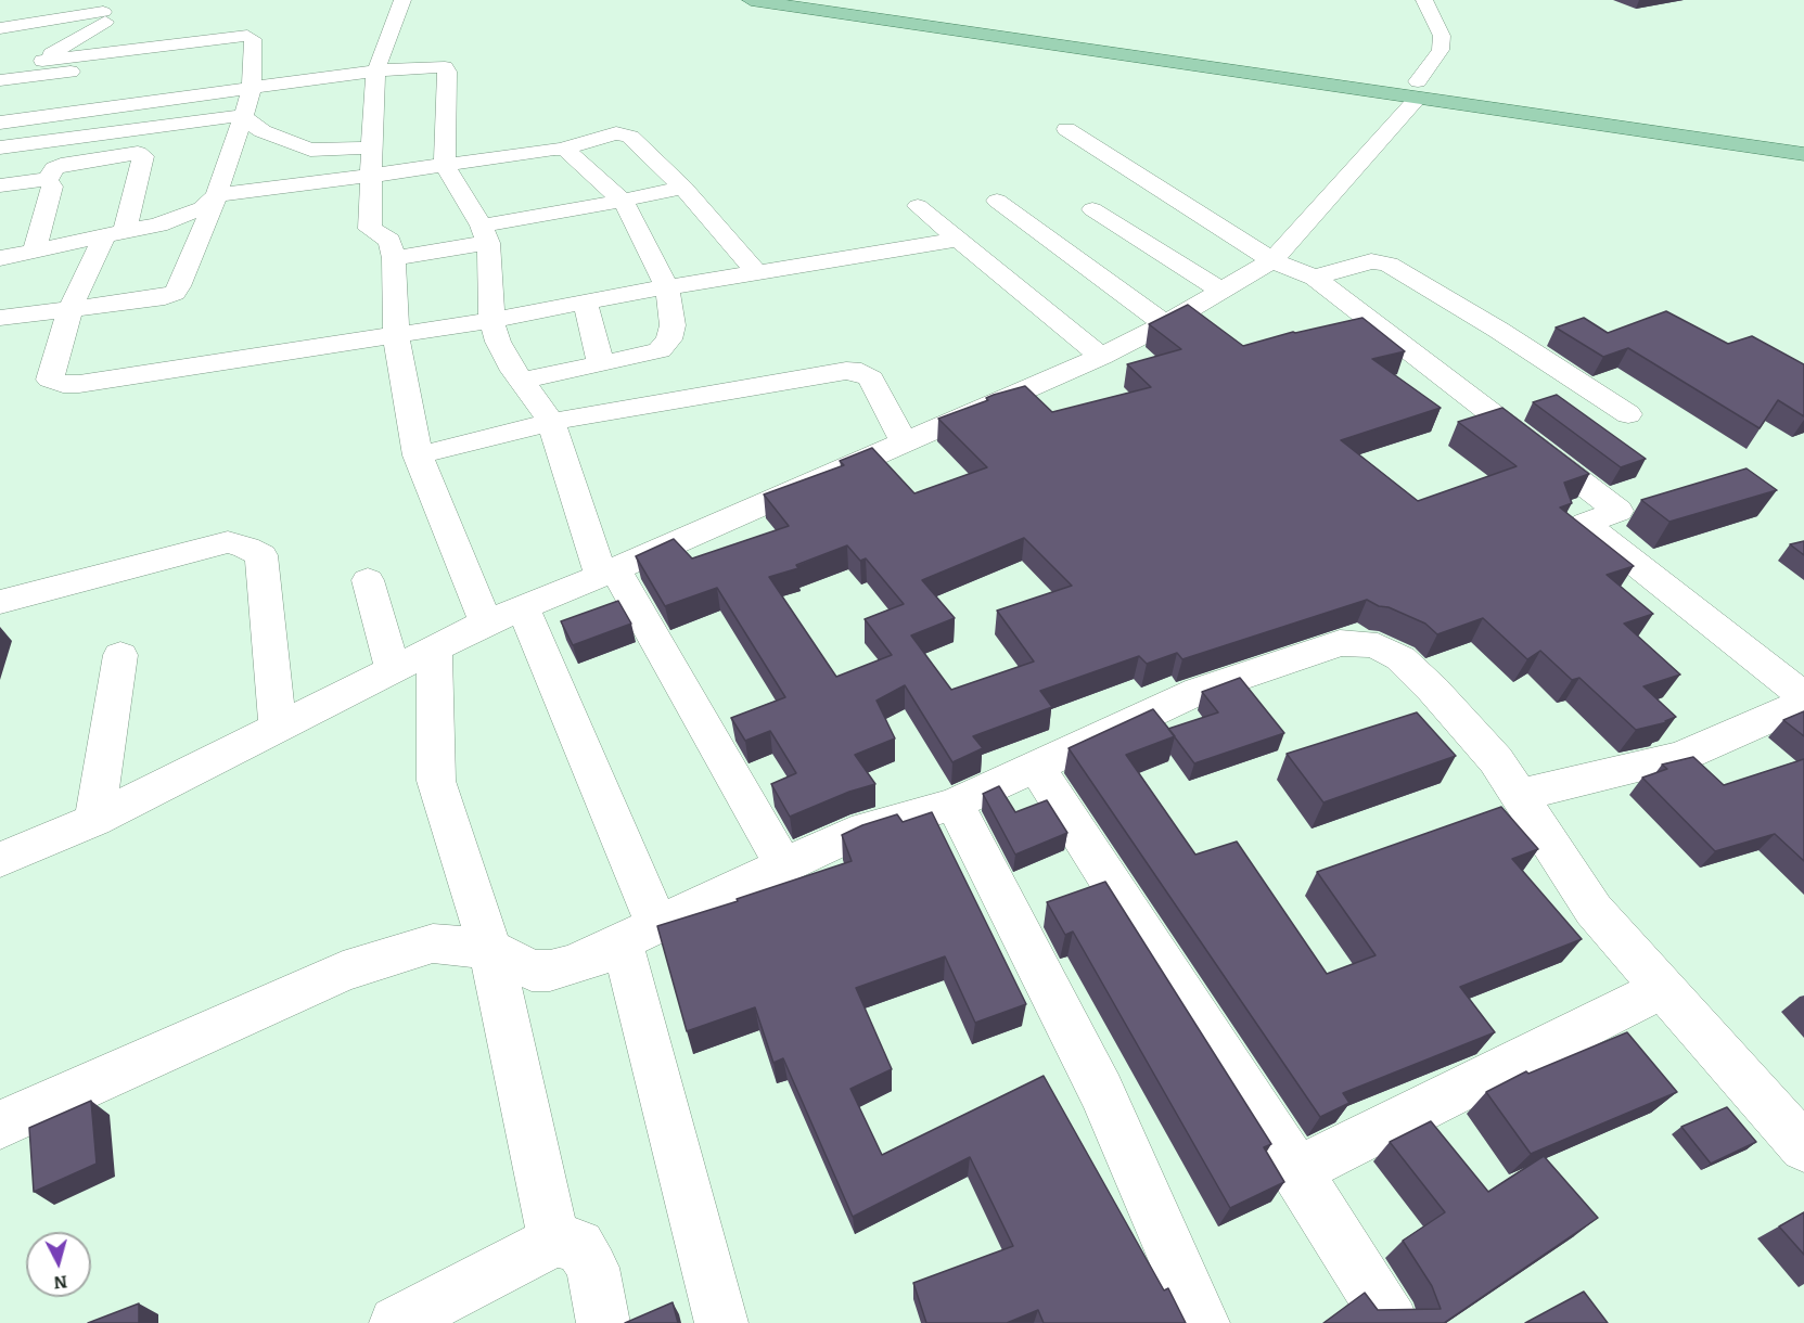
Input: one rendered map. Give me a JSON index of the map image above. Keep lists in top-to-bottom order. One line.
{"north":"bottom"}
